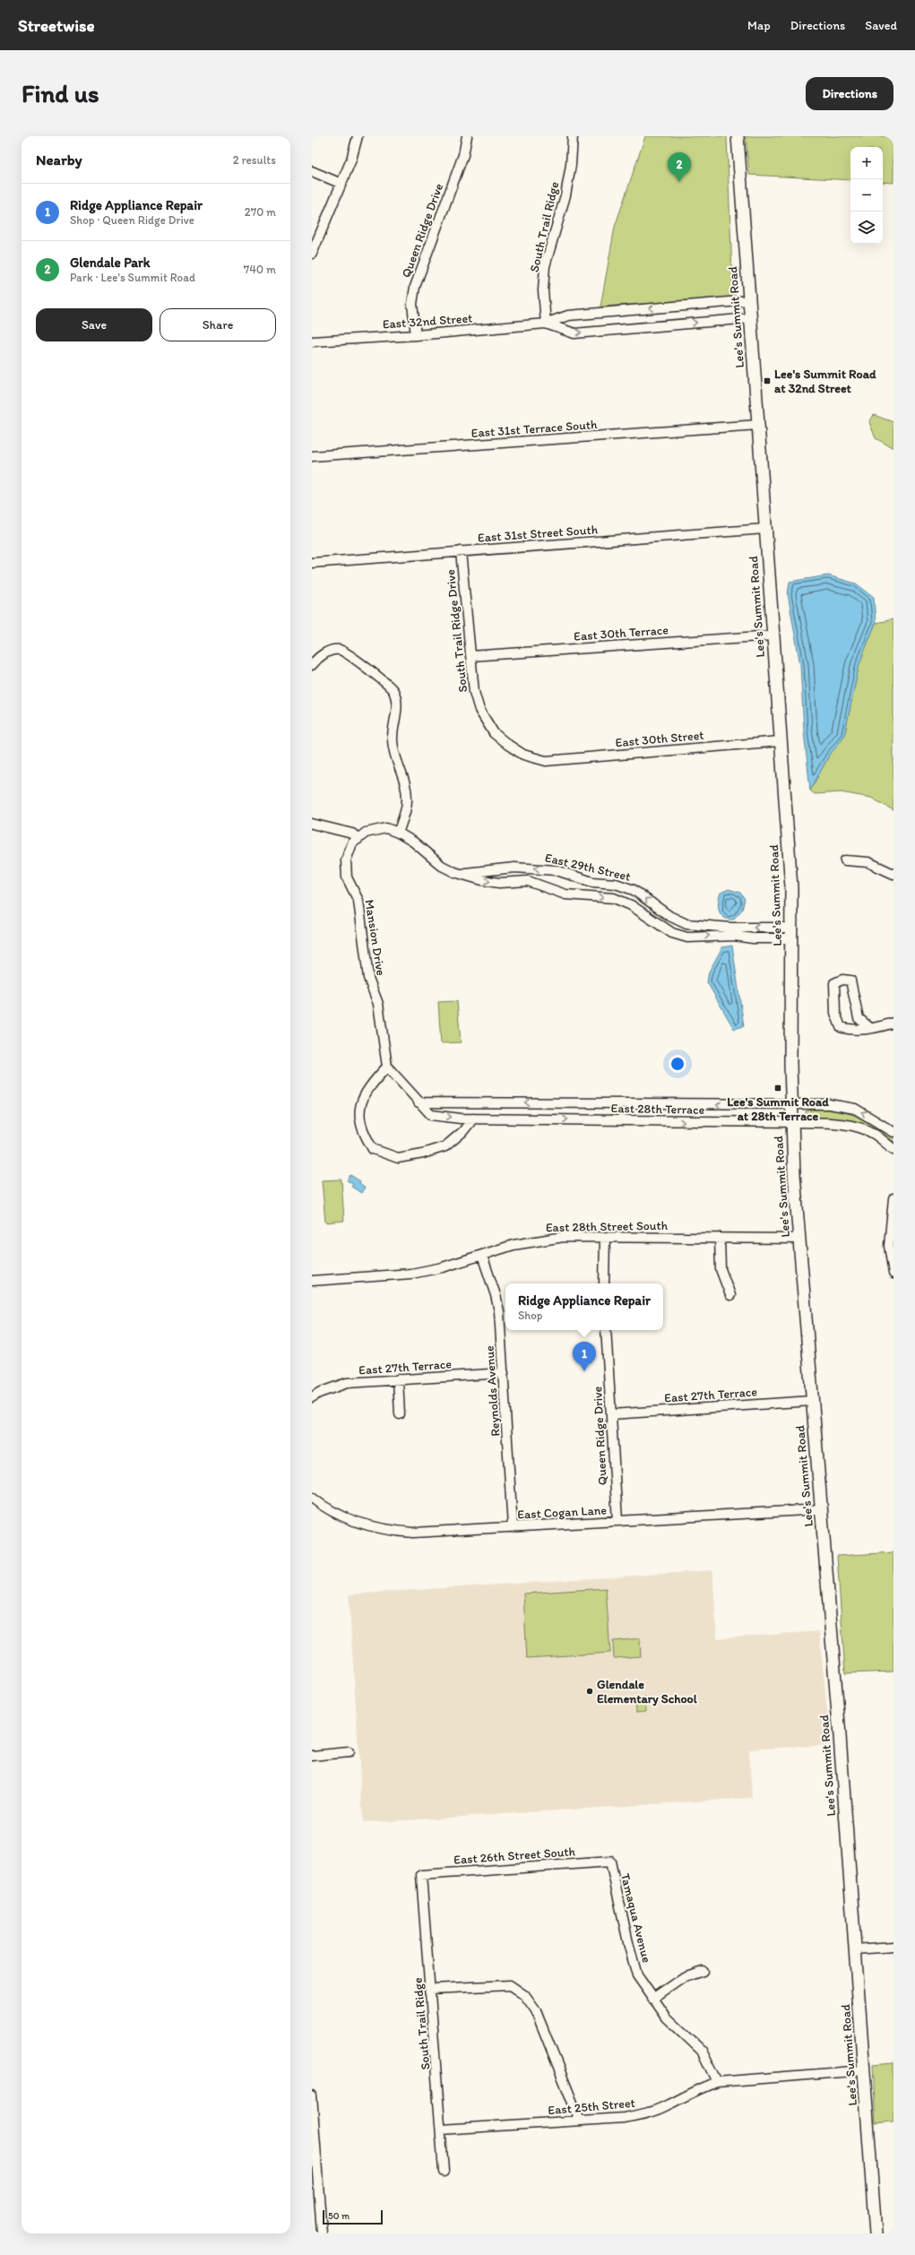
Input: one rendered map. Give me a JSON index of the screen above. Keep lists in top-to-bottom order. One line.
{"streets":{"main road":["Lee's Summit Road"],"street":["South Trail Ridge","Queen Ridge Drive","East 32nd Street","East 31st Terrace South","East 31st Street South","South Trail Ridge Drive","East 30th Terrace","East 30th Street","East 29th Street","Mansion Drive","East 28th Terrace","East 28th Street South","East 27th Terrace","Reynolds Avenue","East Cogan Lane","East 26th Street South","Tamaqua Avenue","East 25th Street"]},"crossings":[["South Trail Ridge","East 32nd Street"],["South Trail Ridge","East 26th Street South"],["South Trail Ridge","East 25th Street"],["Queen Ridge Drive","East 32nd Street"],["Queen Ridge Drive","East 27th Terrace"],["Queen Ridge Drive","East Cogan Lane"],["Lee's Summit Road","East 32nd Street"],["Lee's Summit Road","East 31st Terrace South"],["Lee's Summit Road","East 31st Street South"],["Lee's Summit Road","East 30th Terrace"],["Lee's Summit Road","East 30th Street"],["Lee's Summit Road","East 29th Street"],["Lee's Summit Road","East 28th Terrace"],["Lee's Summit Road","East 28th Street South"],["Lee's Summit Road","East 27th Terrace"],["Lee's Summit Road","East Cogan Lane"],["Lee's Summit Road","East 25th Street"],["East 31st Street South","South Trail Ridge Drive"],["South Trail Ridge Drive","East 30th Terrace"],["South Trail Ridge Drive","East 30th Street"],["East 29th Street","Mansion Drive"],["Mansion Drive","East 28th Terrace"],["East 28th Street South","Reynolds Avenue"],["East 27th Terrace","Reynolds Avenue"],["Reynolds Avenue","East Cogan Lane"],["East 26th Street South","Tamaqua Avenue"],["Tamaqua Avenue","East 25th Street"]],"places":{"transit":["Lee's Summit Road at 32nd Street","Lee's Summit Road at 28th Terrace"],"other":["Glendale Elementary School"]},"scale_bar":"50 m","page":{"header":"Streetwise","nav":["Map","Directions","Saved"],"buttons":["Directions",["Save","Share"]],"title":"Find us","heading":["Nearby","2 results"],"map_buttons":["+","−"],"pins":["2","1"],"list":[{"mark":"1","name":"Ridge Appliance Repair","note":"Shop · Queen Ridge Drive","value":"270 m"},{"mark":"2","name":"Glendale Park","note":"Park · Lee's Summit Road","value":"740 m"}],"popup":["Ridge Appliance Repair","Shop"],"scale":"50 m"}}
